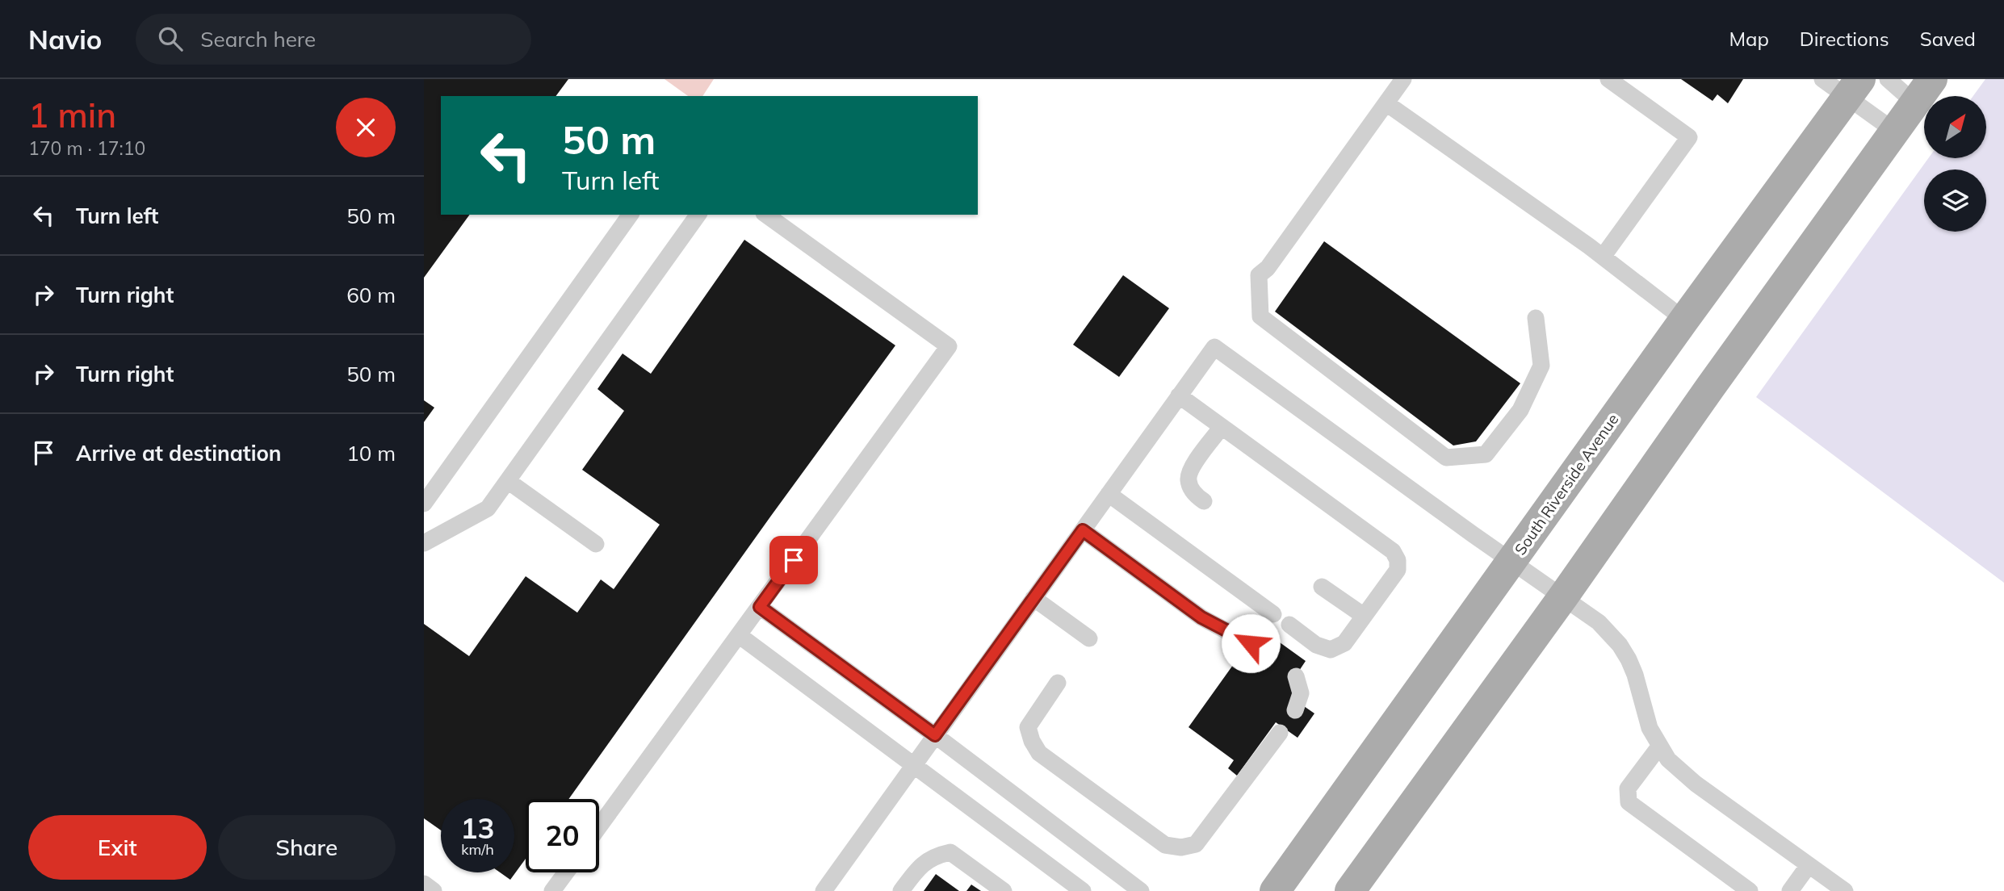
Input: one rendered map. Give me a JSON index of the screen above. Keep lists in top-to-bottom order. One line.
{"streets":{"main road":["South Riverside Avenue"]},"north":"top right","page":{"header":"Navio","search":"Search here","nav":["Map","Directions","Saved"],"heading":["1 min","170 m · 17:10"],"turn":["50 m","Turn left"],"list":[{"name":"Turn left","value":"50 m"},{"name":"Turn right","value":"60 m"},{"name":"Turn right","value":"50 m"},{"name":"Arrive at destination","value":"10 m"}],"speed":"13 km/h","limit":"20","buttons":["Exit","Share"]}}
